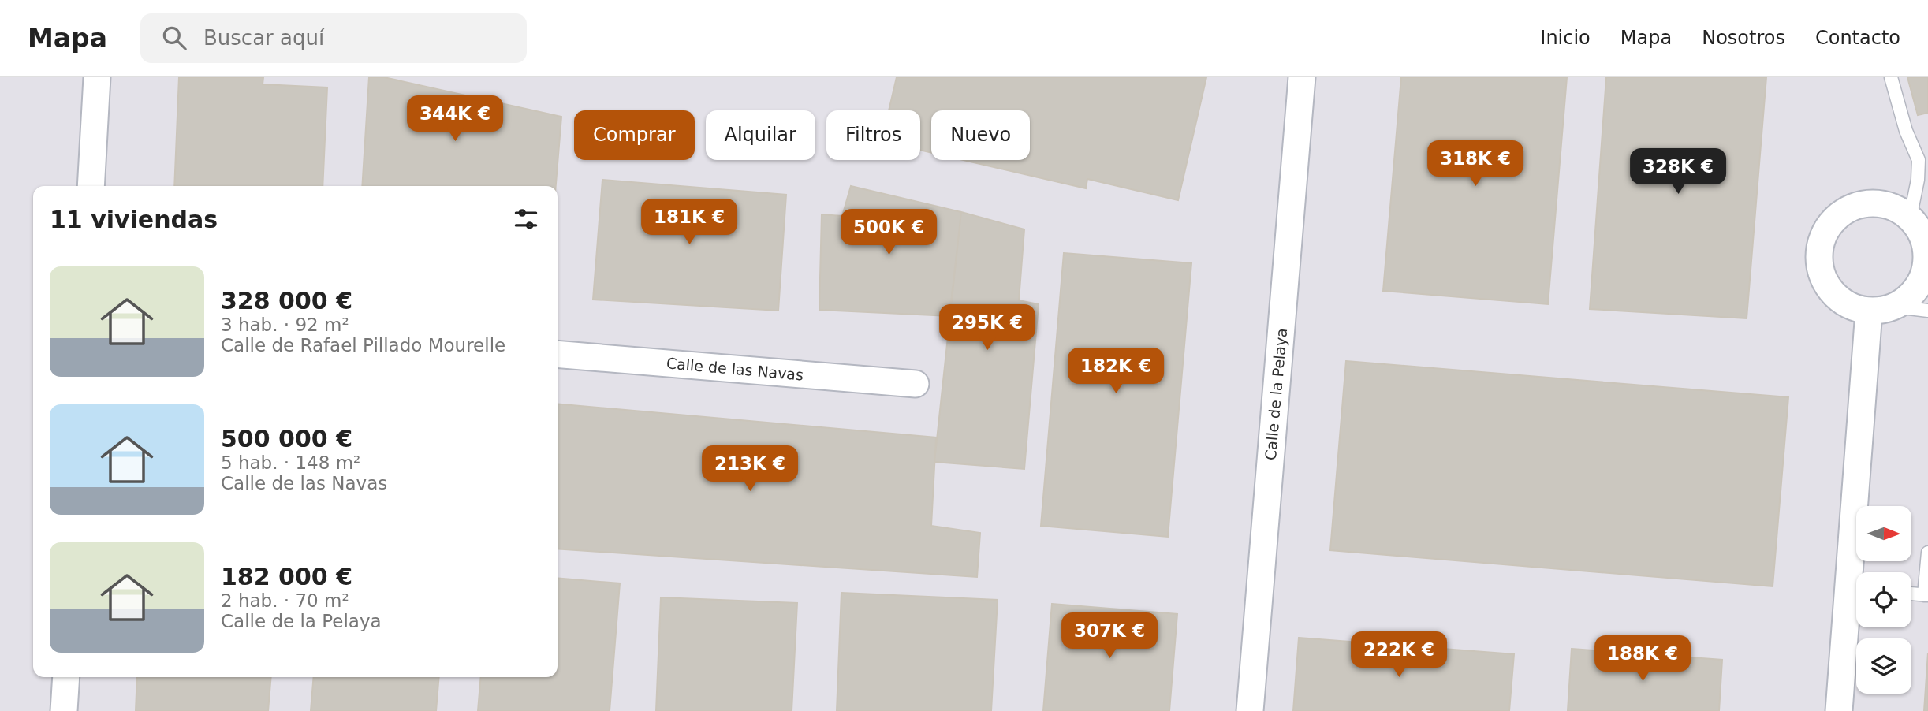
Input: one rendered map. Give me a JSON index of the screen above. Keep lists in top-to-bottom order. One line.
{"streets":{"street":["Calle de las Navas","Calle de la Pelaya"]},"north":"right","page":{"header":"Mapa","search":"Buscar aquí","nav":["Inicio","Mapa","Nosotros","Contacto"],"price":["344K €","318K €","328K €","181K €","500K €","295K €","182K €","213K €","307K €","222K €","188K €"],"chip":["Comprar","Alquilar","Filtros","Nuevo"],"heading":"11 viviendas","list":[{"name":"328 000 €","note":"3 hab. · 92 m² · Calle de Rafael Pillado Mourelle"},{"name":"500 000 €","note":"5 hab. · 148 m² · Calle de las Navas"},{"name":"182 000 €","note":"2 hab. · 70 m² · Calle de la Pelaya"}]}}
